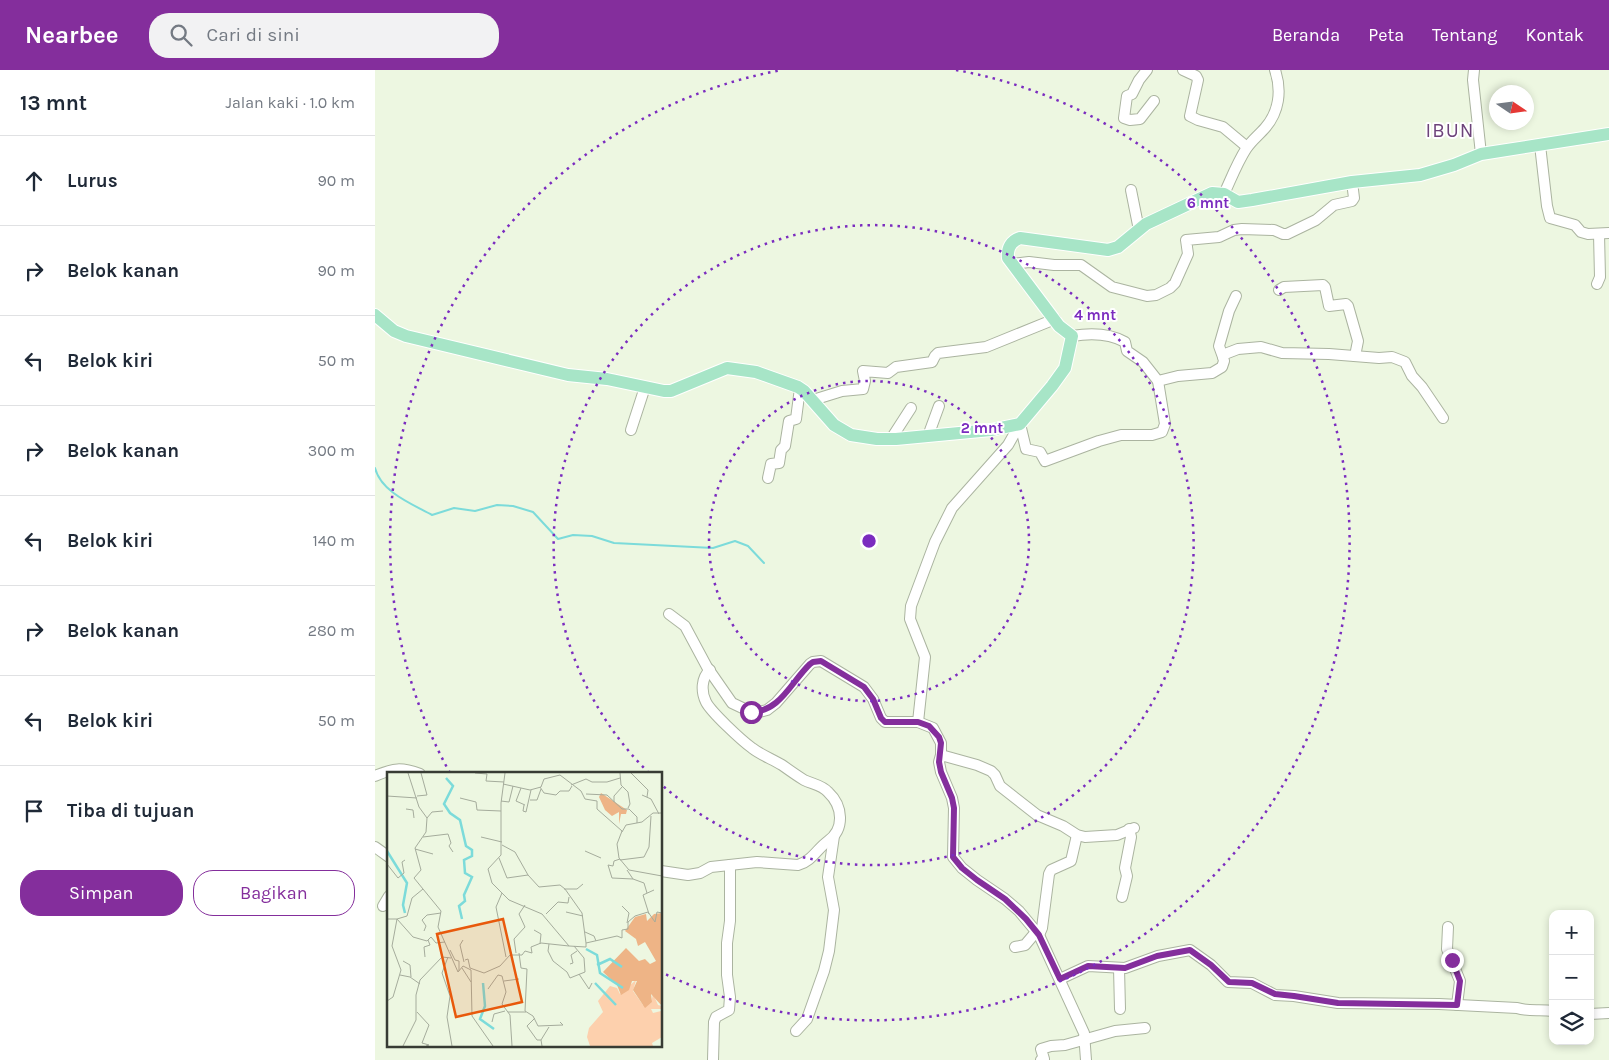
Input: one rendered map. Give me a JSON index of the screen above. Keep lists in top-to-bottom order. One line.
{"districts":["IBUN"],"north":"right","page":{"header":"Nearbee","search":"Cari di sini","nav":["Beranda","Peta","Tentang","Kontak"],"heading":["13 mnt","Jalan kaki · 1.0 km"],"list":[["Lurus","90 m"],["Belok kanan","90 m"],["Belok kiri","50 m"],["Belok kanan","300 m"],["Belok kiri","140 m"],["Belok kanan","280 m"],["Belok kiri","50 m"],"Tiba di tujuan"],"buttons":["Simpan","Bagikan"],"map_buttons":["+","−"]},"rings":["6 mnt","4 mnt","2 mnt"]}
